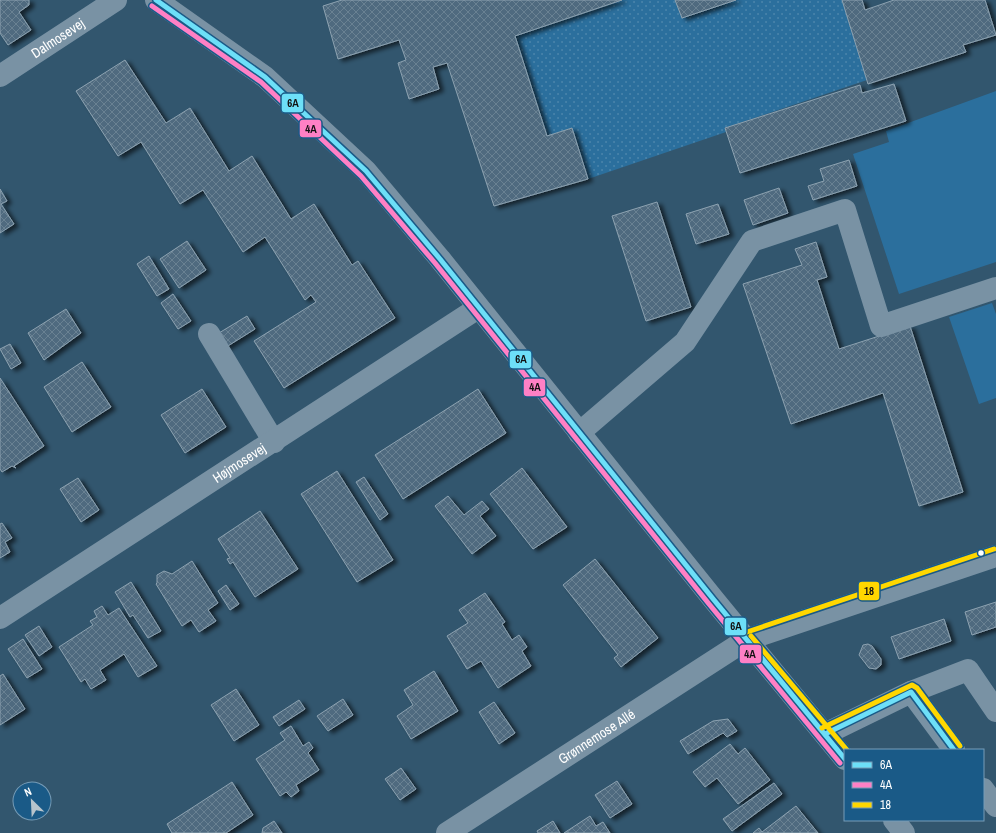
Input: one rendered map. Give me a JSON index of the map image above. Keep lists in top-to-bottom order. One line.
{"streets":{"street":["Dalmosevej","Højmosevej","Grønnemose Allé"]},"lines":["transit line 6A","transit line 4A","transit line 18"],"legend":["6A","4A","18"],"north":"top left"}
